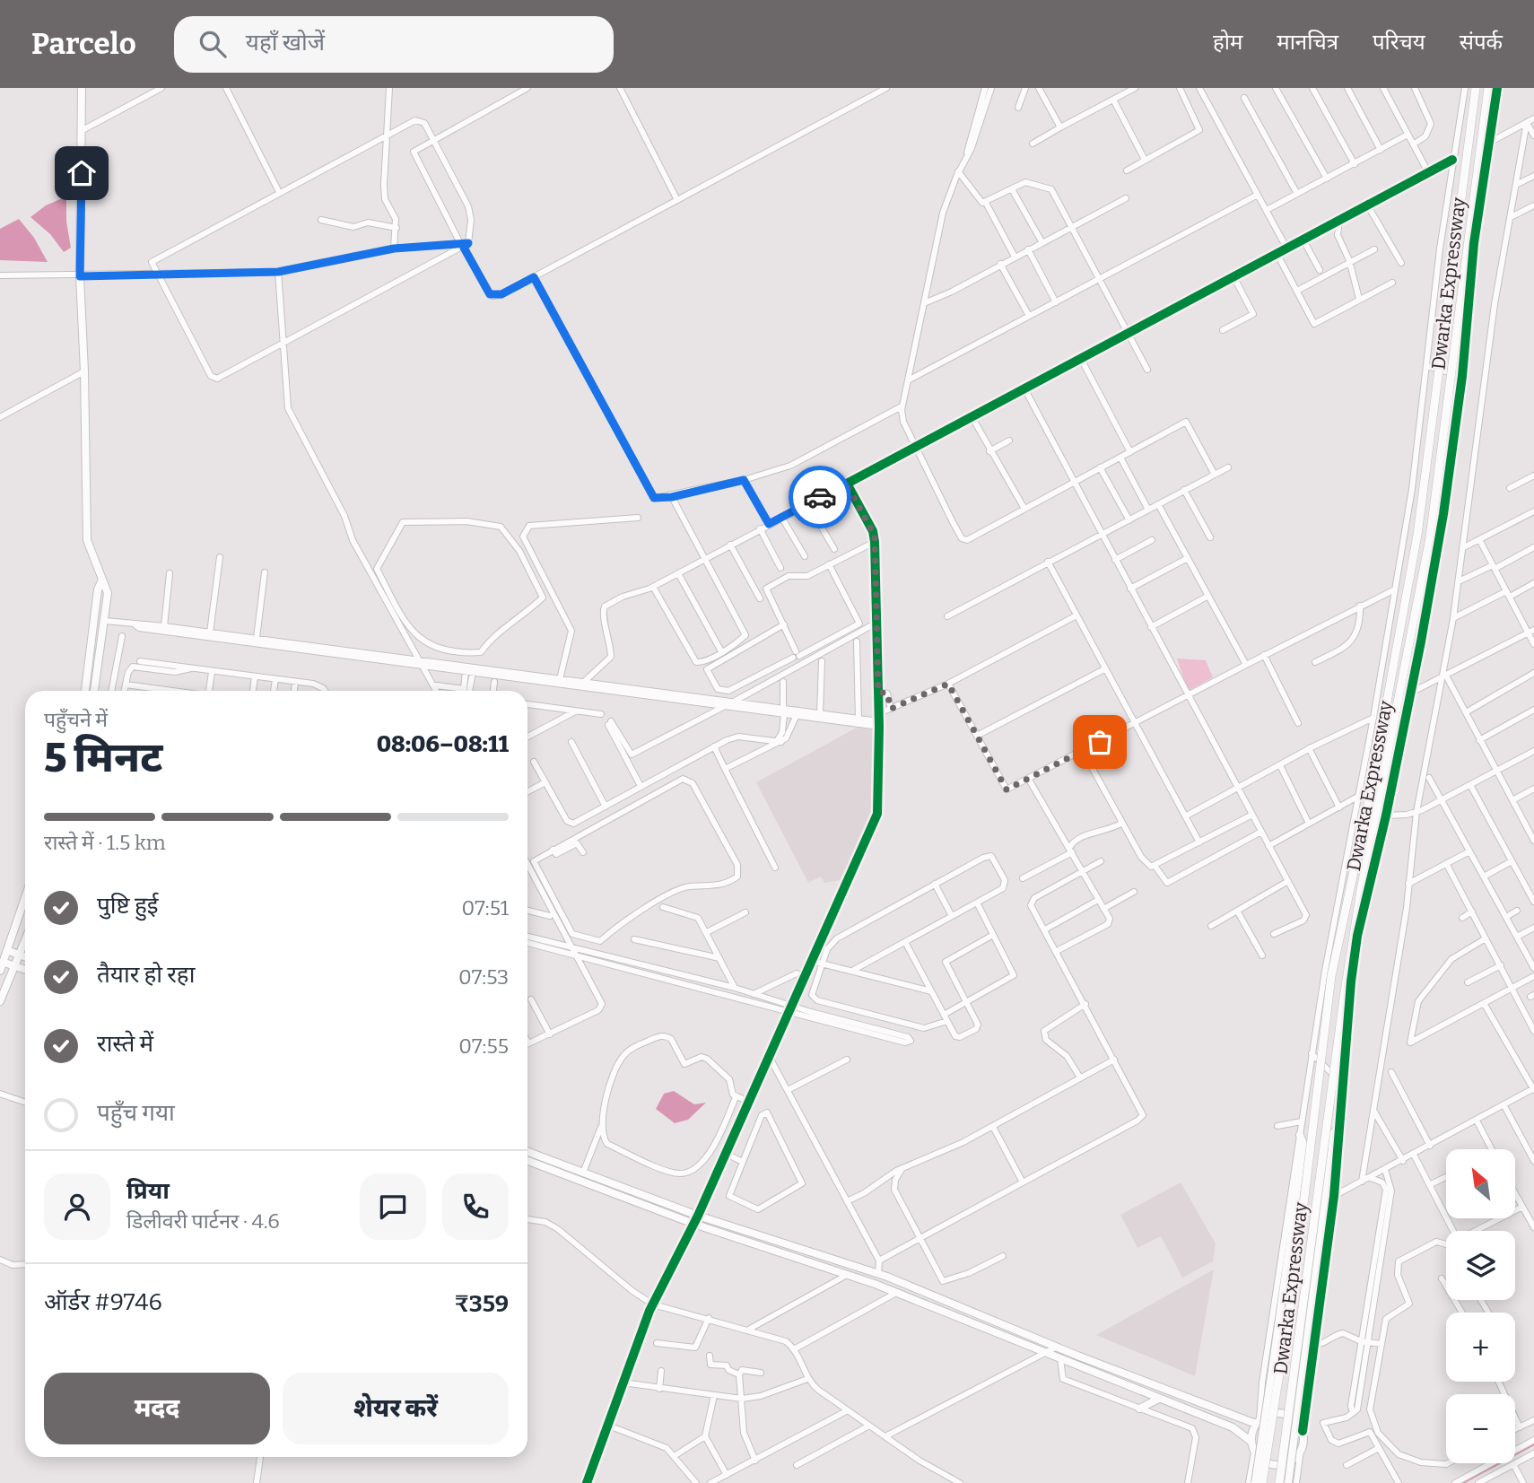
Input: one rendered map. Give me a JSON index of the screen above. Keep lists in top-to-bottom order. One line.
{"streets":{"highway":["Dwarka Expressway"]},"north":"top left","page":{"header":"Parcelo","search":"यहाँ खोजें","nav":["होम","मानचित्र","परिचय","संपर्क"],"heading":["5 मिनट","पहुँचने में","08:06–08:11"],"panel":["प्रिया","डिलीवरी पार्टनर · 4.6","ऑर्डर #9746","₹359"],"bar":"रास्ते में · 1.5 km","list":[["पुष्टि हुई","07:51"],["तैयार हो रहा","07:53"],["रास्ते में","07:55"],"पहुँच गया"],"map_buttons":["+","−"],"buttons":["मदद","शेयर करें"]}}
